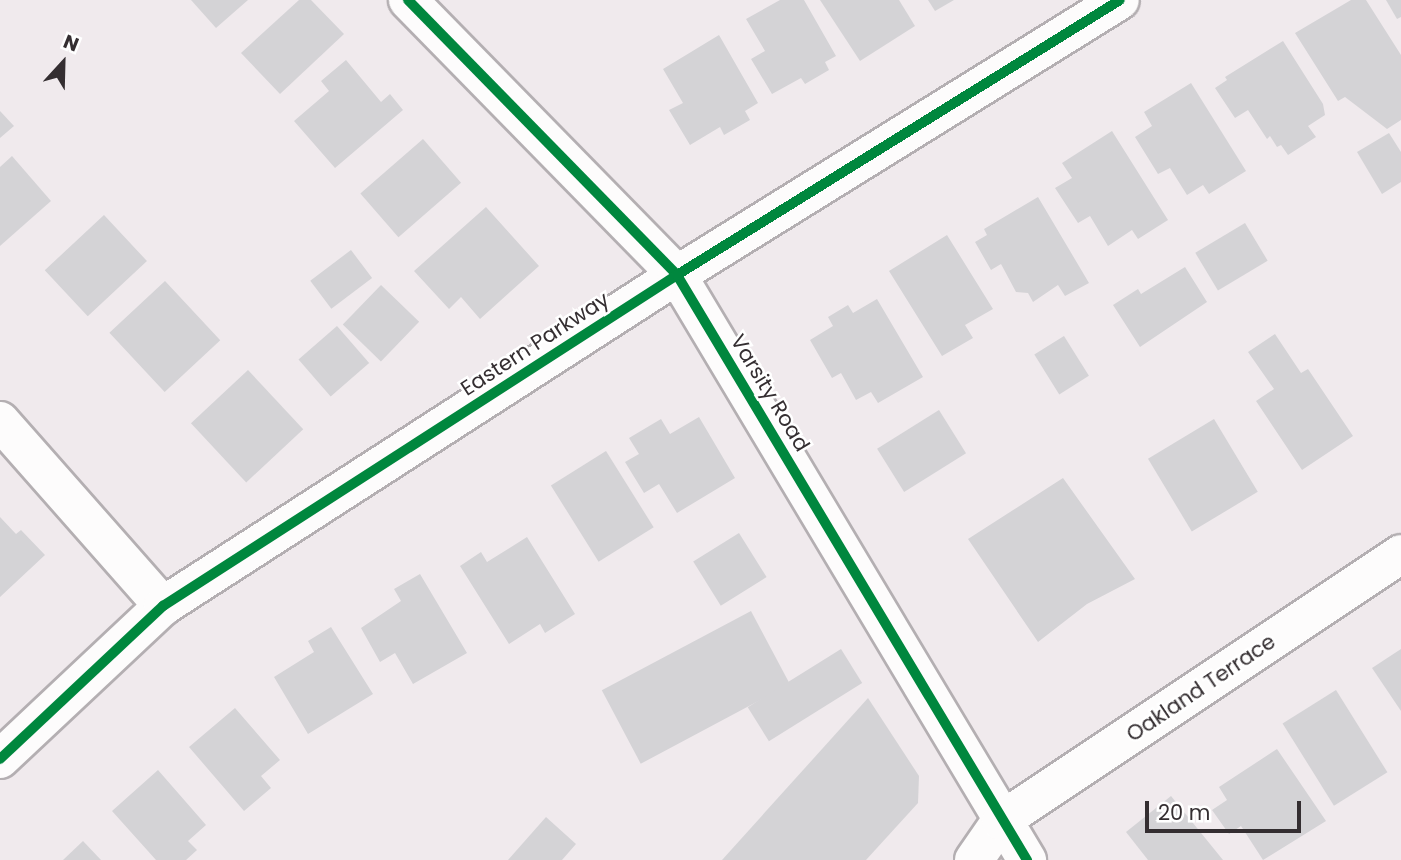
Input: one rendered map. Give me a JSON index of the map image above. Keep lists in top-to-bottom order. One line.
{"streets":{"street":["Eastern Parkway","Varsity Road","Oakland Terrace"]},"crossings":[["Eastern Parkway","Varsity Road"],["Varsity Road","Oakland Terrace"]],"scale_bar":"20 m","north":"top"}
